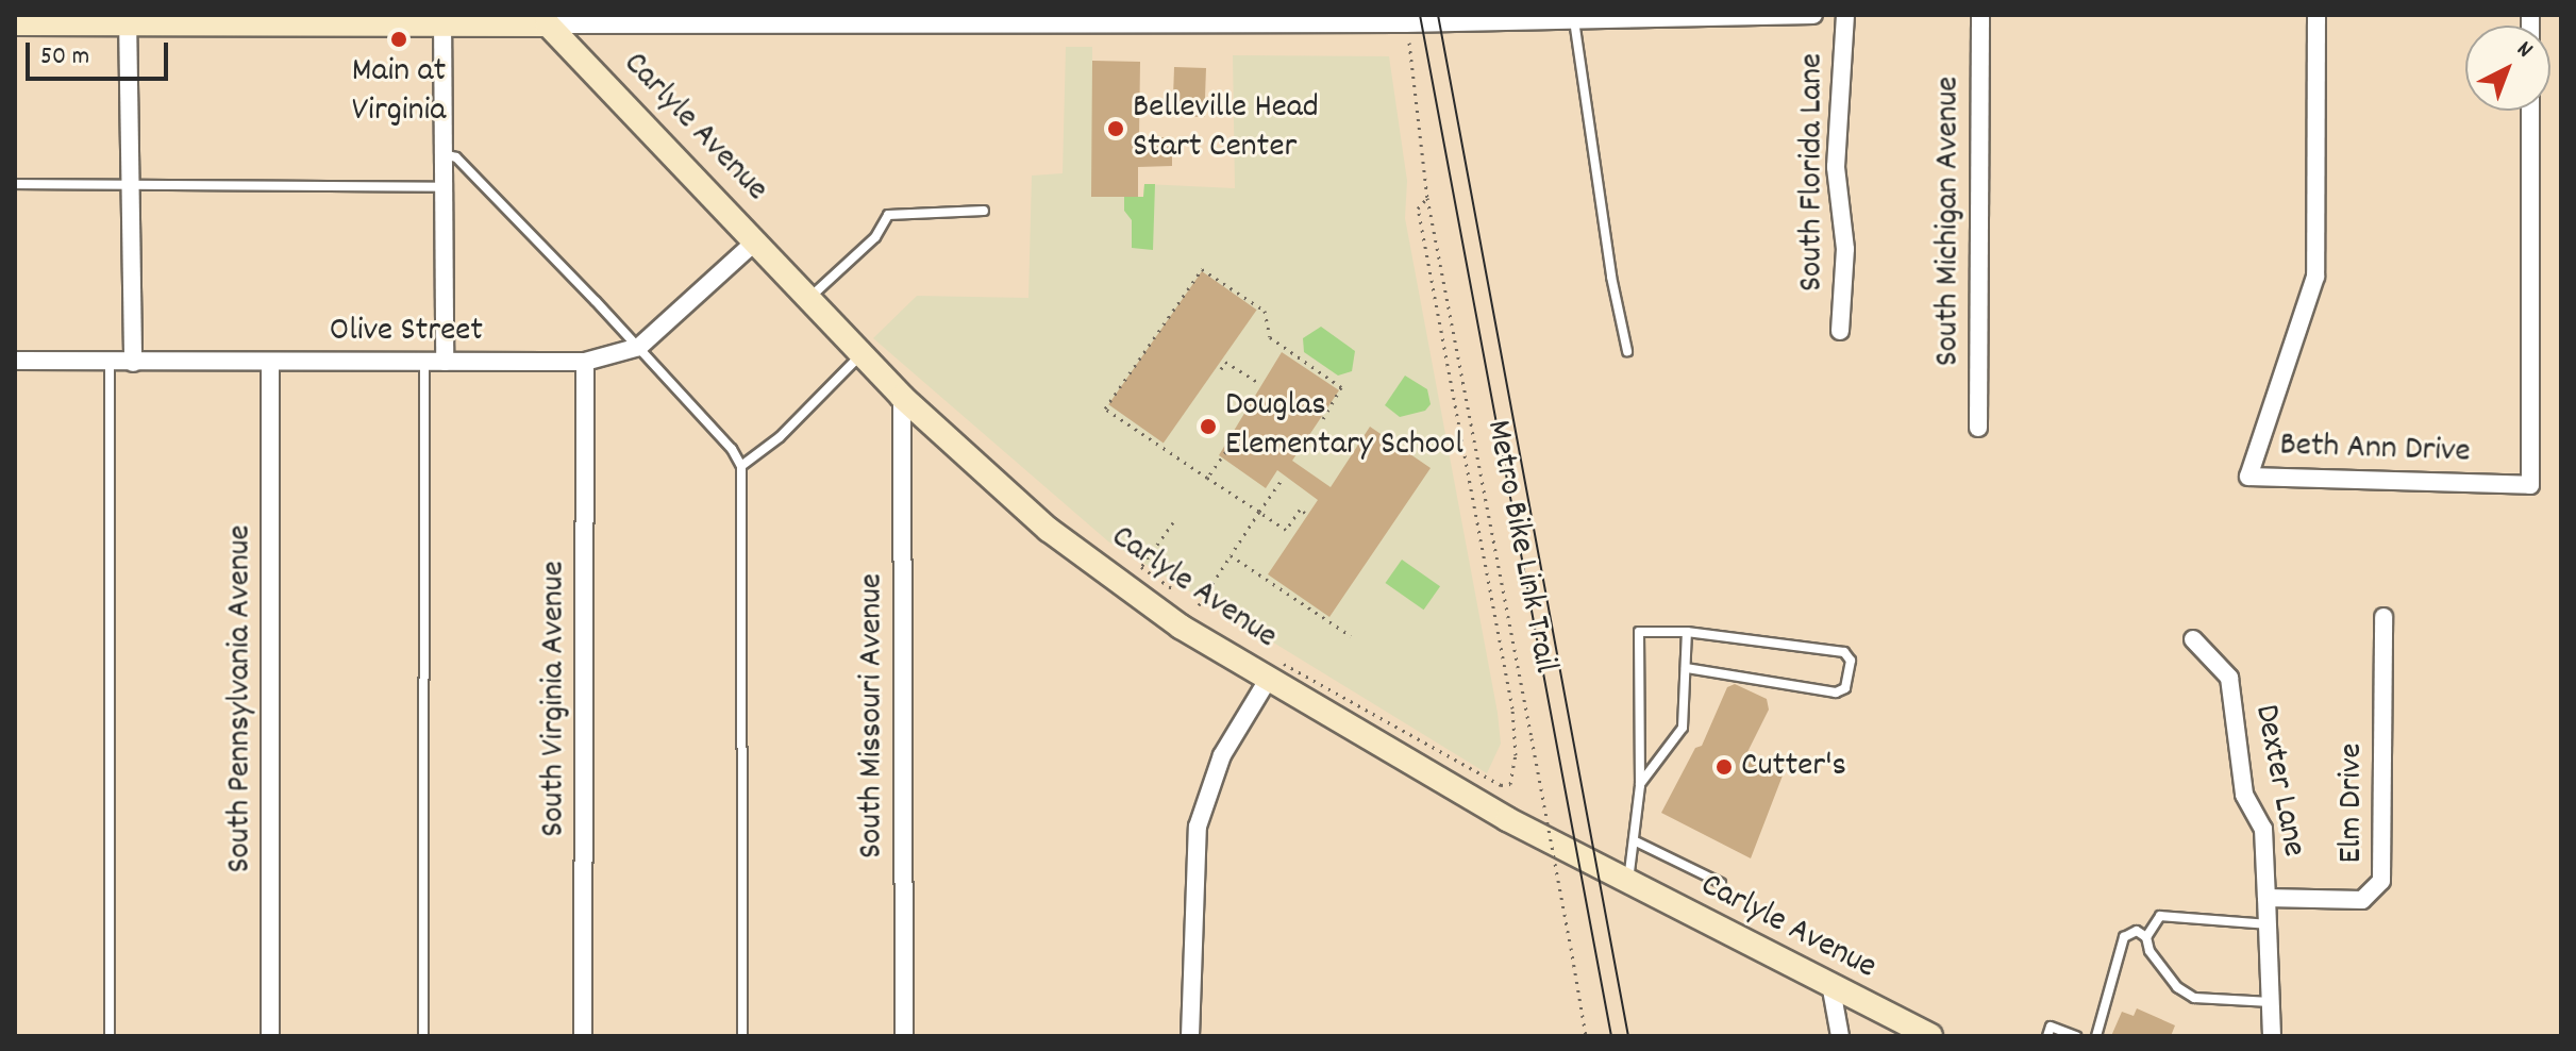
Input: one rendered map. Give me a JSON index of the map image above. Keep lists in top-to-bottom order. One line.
{"streets":{"main road":["Carlyle Avenue"],"street":["South Florida Lane","South Michigan Avenue","Olive Street","Beth Ann Drive","South Pennsylvania Avenue","South Virginia Avenue","South Missouri Avenue","Dexter Lane","Elm Drive"],"path":["Metro Bike Link Trail"]},"crossings":[["Carlyle Avenue","Olive Street"],["Carlyle Avenue","South Missouri Avenue"],["Olive Street","South Pennsylvania Avenue"],["Olive Street","South Virginia Avenue"],["Dexter Lane","Elm Drive"]],"places":["Main at Virginia","Belleville Head Start Center","Douglas Elementary School","Cutter's"],"scale_bar":"50 m","north":"top right"}
